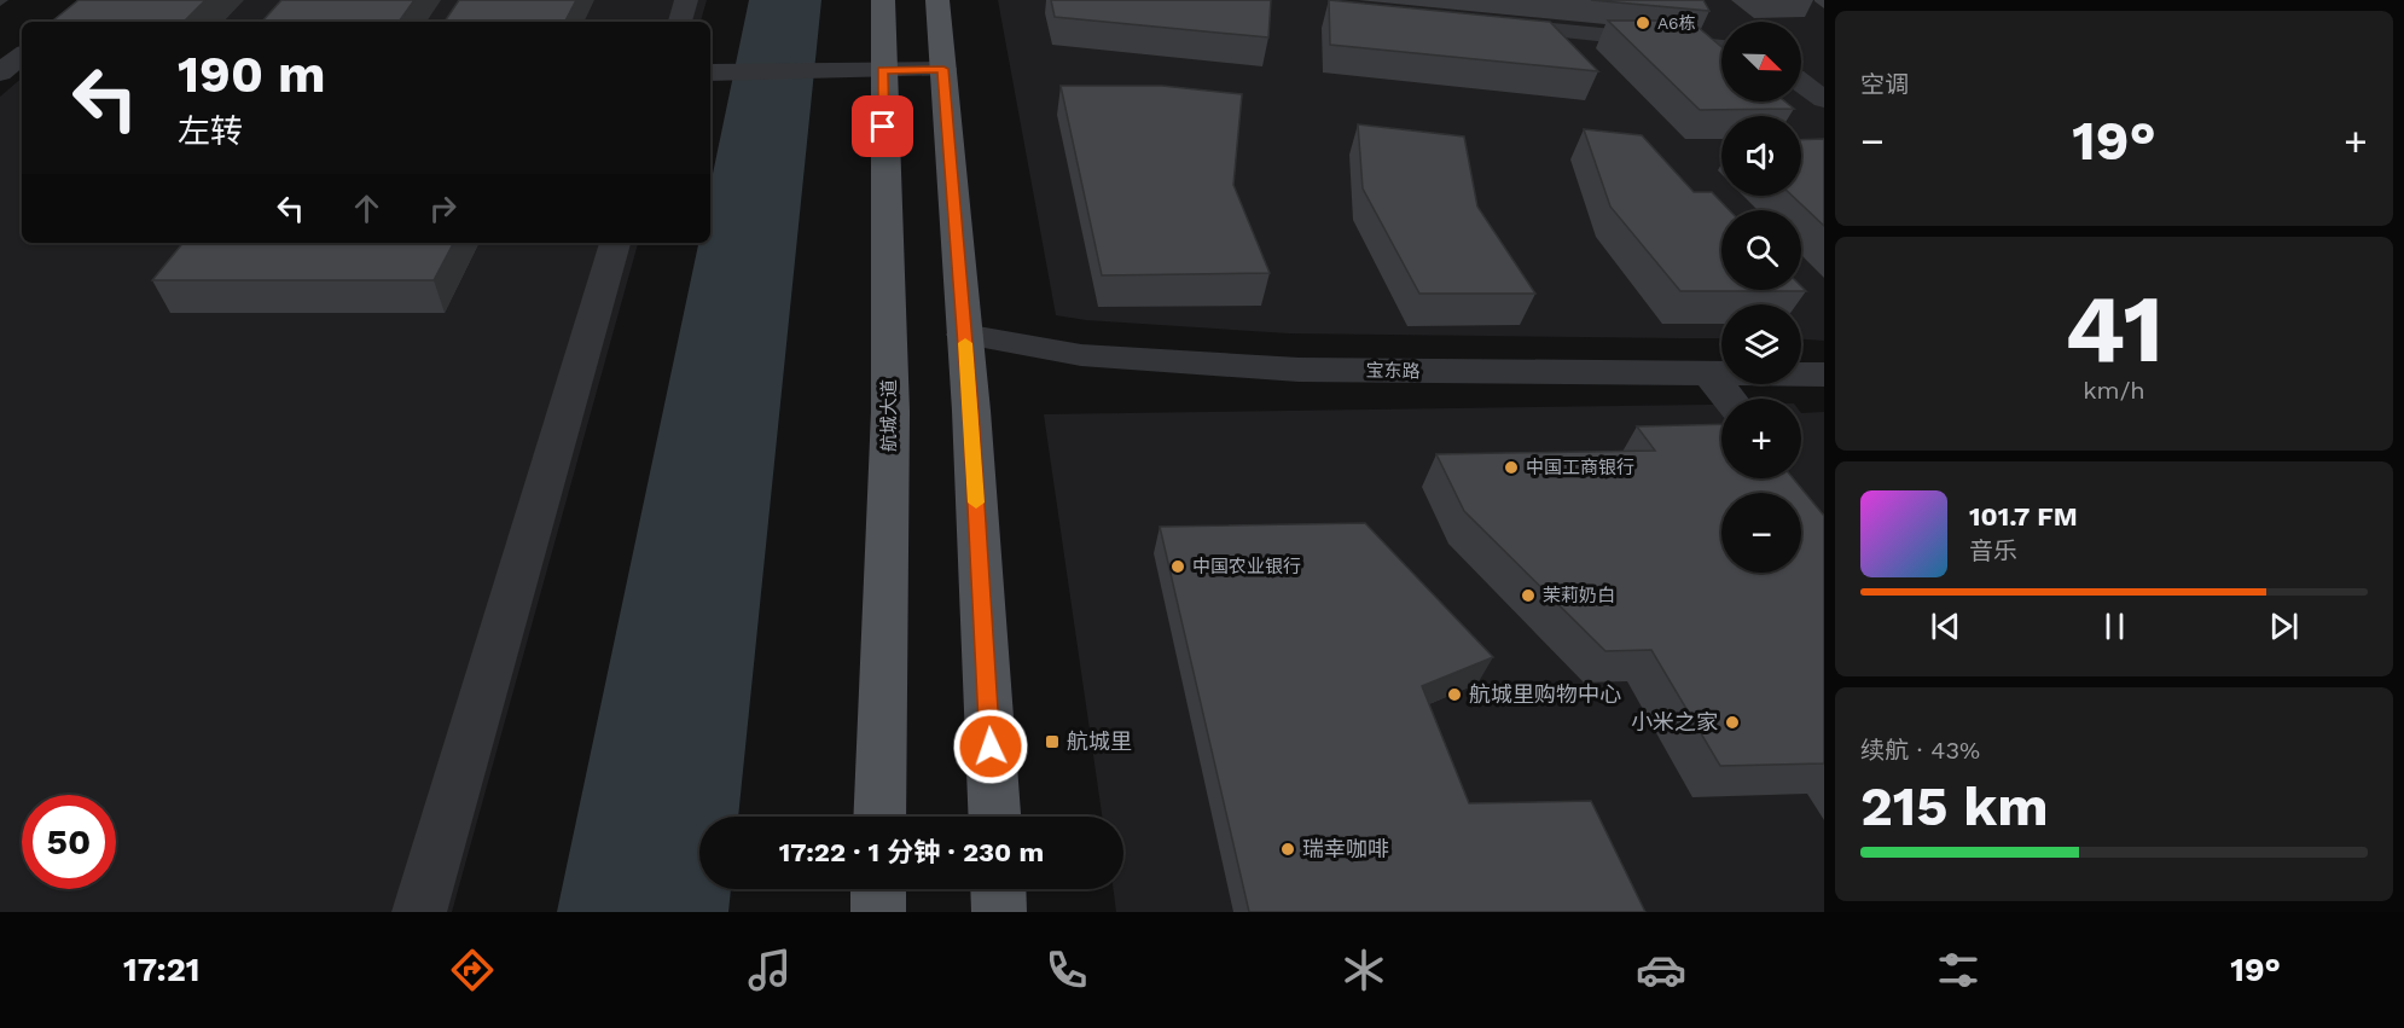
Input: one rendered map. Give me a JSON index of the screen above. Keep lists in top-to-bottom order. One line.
{"streets":{"main road":["航城大道"],"street":["宝东路"]},"places":{"other":["A6栋","中国工商银行","中国农业银行","茉莉奶白","航城里购物中心","小米之家","瑞幸咖啡"],"transit":["航城里"]},"north":"bottom right","page":{"tile":["空调",["41","km/h"],["续航 · 43%","215 km"]],"map_buttons":["+","−"],"turn":["190 m","左转"],"heat":["−","19°","+"],"song":["101.7 FM","音乐"],"limit":"50","trip":"17:22 · 1 分钟 · 230 m","tabs":["17:21","19°"]}}
